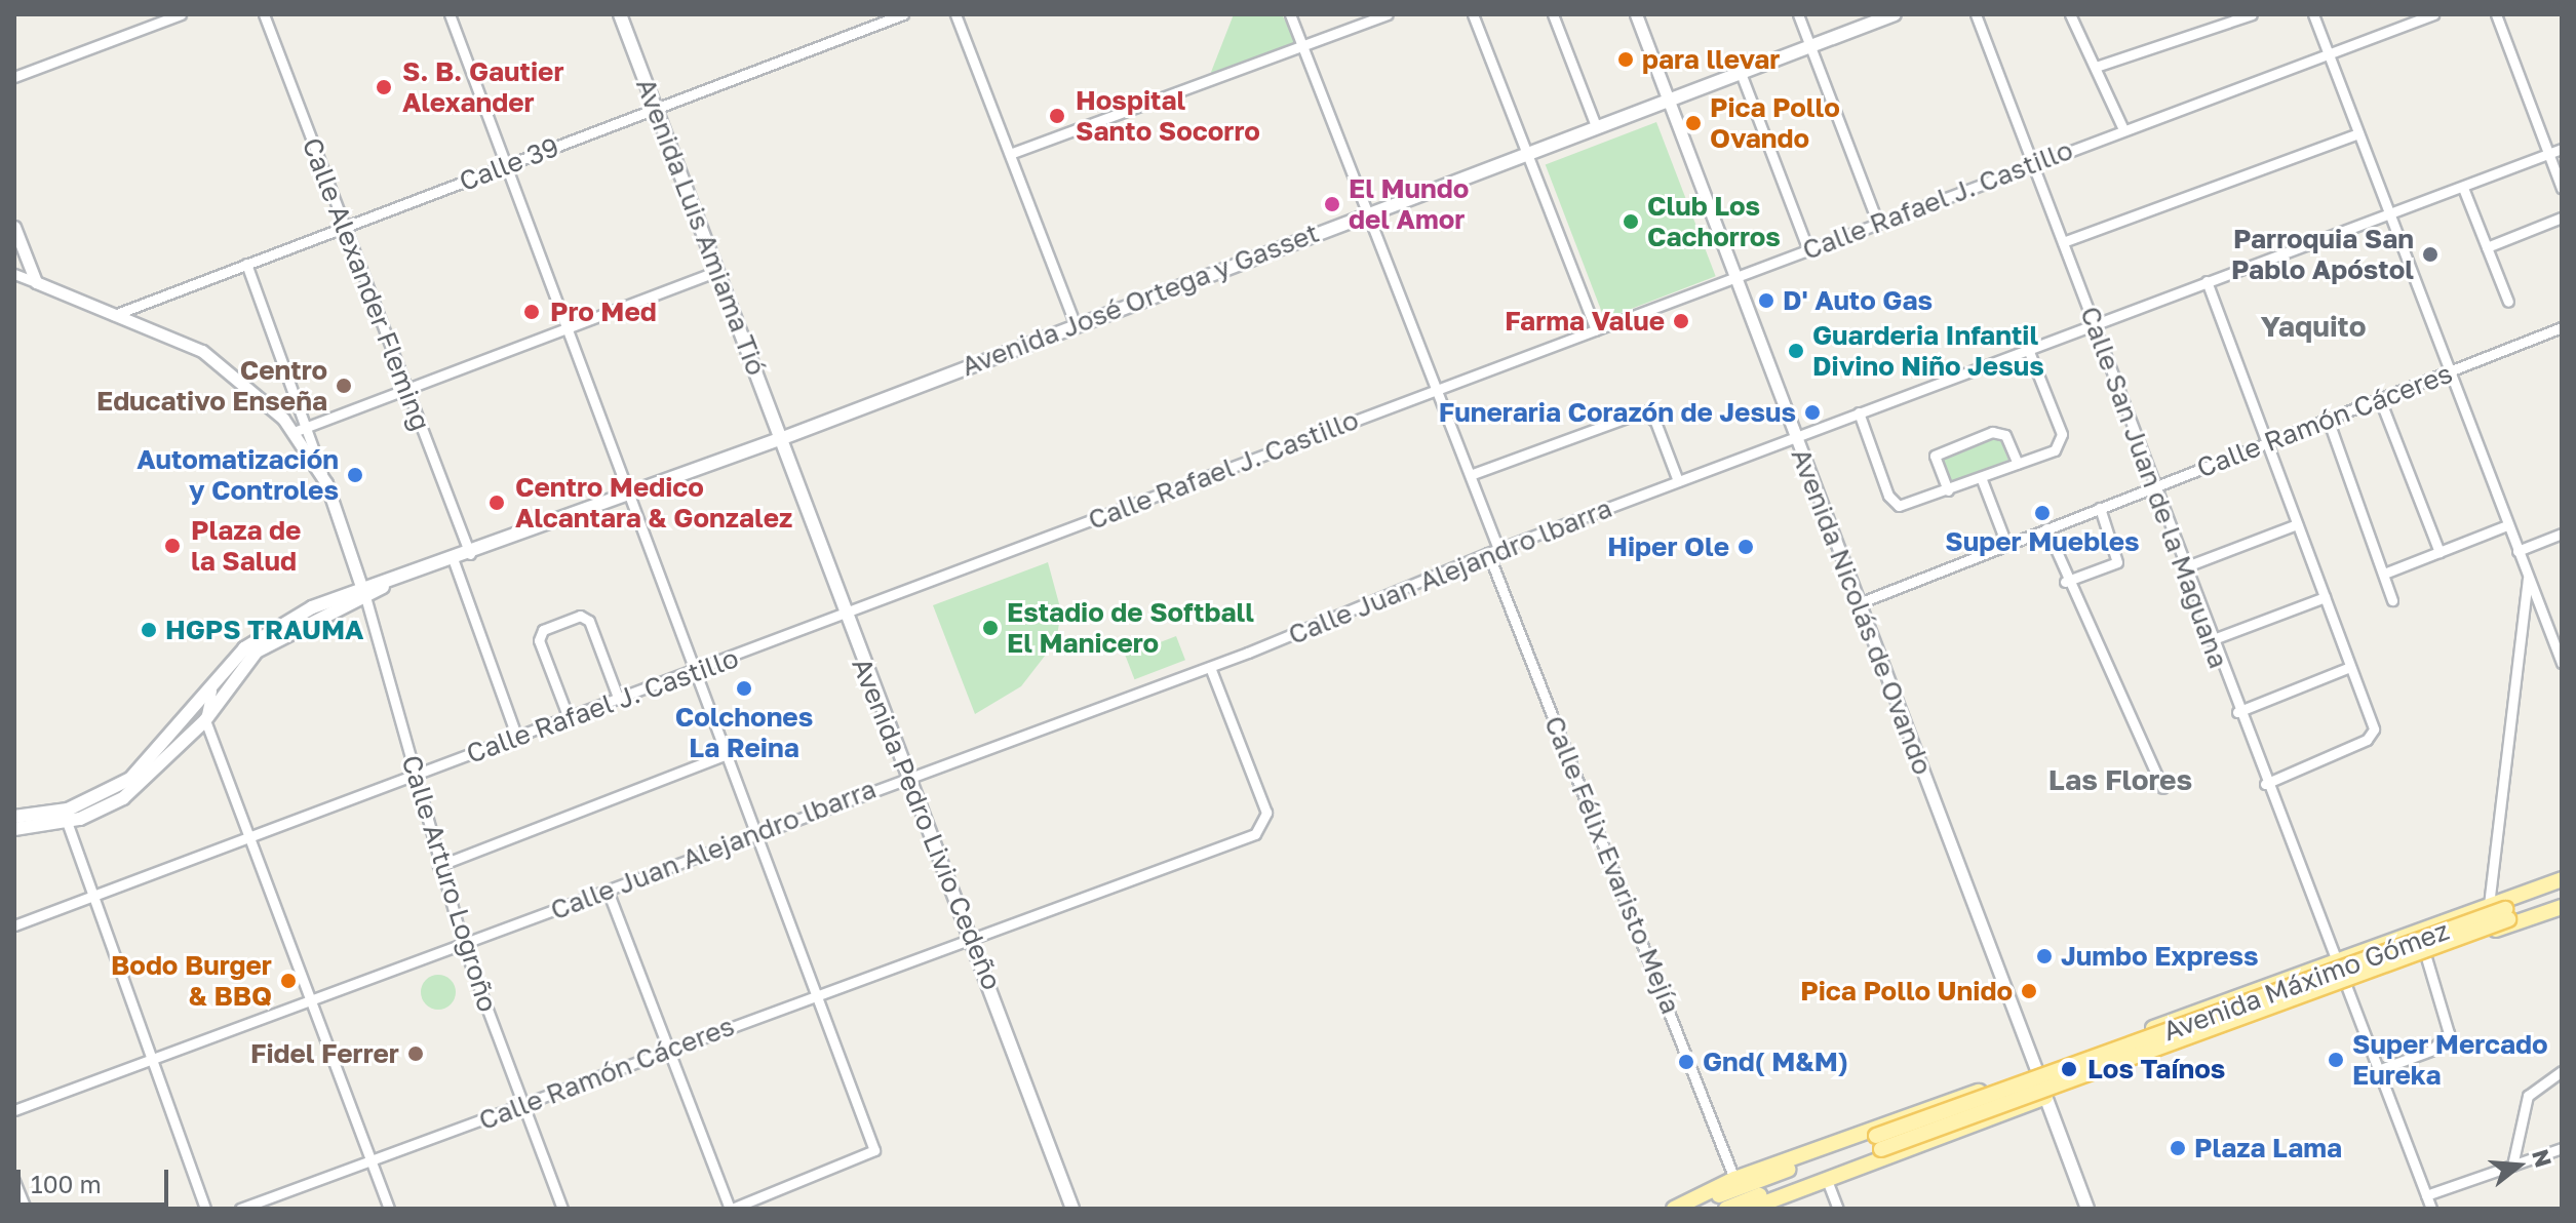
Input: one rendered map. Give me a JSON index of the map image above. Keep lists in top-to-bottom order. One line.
{"streets":{"main road":["Avenida Luis Amiama Tió","Avenida José Ortega y Gasset","Avenida Nicolás de Ovando","Avenida Pedro Livio Cedeño","Avenida Máximo Gómez"],"street":["Calle 39","Calle Rafael J. Castillo","Calle Alexander Fleming","Calle Ramón Cáceres","Calle San Juan de la Maguana","Calle Juan Alejandro lbarra","Calle Félix Evaristo Mejía","Calle Arturo Logroño"]},"crossings":[["Calle 39","Avenida Luis Amiama Tió"],["Calle 39","Calle Alexander Fleming"],["Calle Rafael J. Castillo","Calle San Juan de la Maguana"],["Calle Rafael J. Castillo","Avenida Nicolás de Ovando"],["Calle Rafael J. Castillo","Avenida Pedro Livio Cedeño"],["Calle Rafael J. Castillo","Calle Félix Evaristo Mejía"],["Calle Rafael J. Castillo","Calle Arturo Logroño"],["Avenida Luis Amiama Tió","Avenida José Ortega y Gasset"],["Avenida Luis Amiama Tió","Avenida Pedro Livio Cedeño"],["Calle Alexander Fleming","Avenida José Ortega y Gasset"],["Avenida José Ortega y Gasset","Avenida Nicolás de Ovando"],["Avenida José Ortega y Gasset","Avenida Pedro Livio Cedeño"],["Avenida José Ortega y Gasset","Calle Félix Evaristo Mejía"],["Avenida José Ortega y Gasset","Calle Arturo Logroño"],["Calle Ramón Cáceres","Calle San Juan de la Maguana"],["Calle Ramón Cáceres","Calle Juan Alejandro lbarra"],["Calle Ramón Cáceres","Avenida Nicolás de Ovando"],["Calle Ramón Cáceres","Avenida Pedro Livio Cedeño"],["Calle Ramón Cáceres","Calle Arturo Logroño"],["Calle San Juan de la Maguana","Calle Juan Alejandro lbarra"],["Calle Juan Alejandro lbarra","Avenida Nicolás de Ovando"],["Calle Juan Alejandro lbarra","Avenida Pedro Livio Cedeño"],["Calle Juan Alejandro lbarra","Calle Félix Evaristo Mejía"],["Calle Juan Alejandro lbarra","Calle Arturo Logroño"]],"districts":["Yaquito","Las Flores"],"places":["para llevar","S. B. Gautier Alexander","Hospital Santo Socorro","Pica Pollo Ovando","El Mundo del Amor","Club Los Cachorros","Parroquia San Pablo Apóstol","D' Auto Gas","Pro Med","Farma Value","Guarderia Infantil Divino Niño Jesus","Centro Educativo Enseña","Funeraria Corazón de Jesus","Automatización y Controles","Centro Medico Alcantara & Gonzalez","Super Muebles","Plaza de la Salud","Hiper Ole","Estadio de Softball El Manicero","HGPS TRAUMA","Colchones La Reina","Jumbo Express","Bodo Burger & BBQ","Pica Pollo Unido","Fidel Ferrer","Super Mercado Eureka","Gnd( M&M)","Los Taínos","Plaza Lama"],"scale_bar":"100 m","north":"right"}
